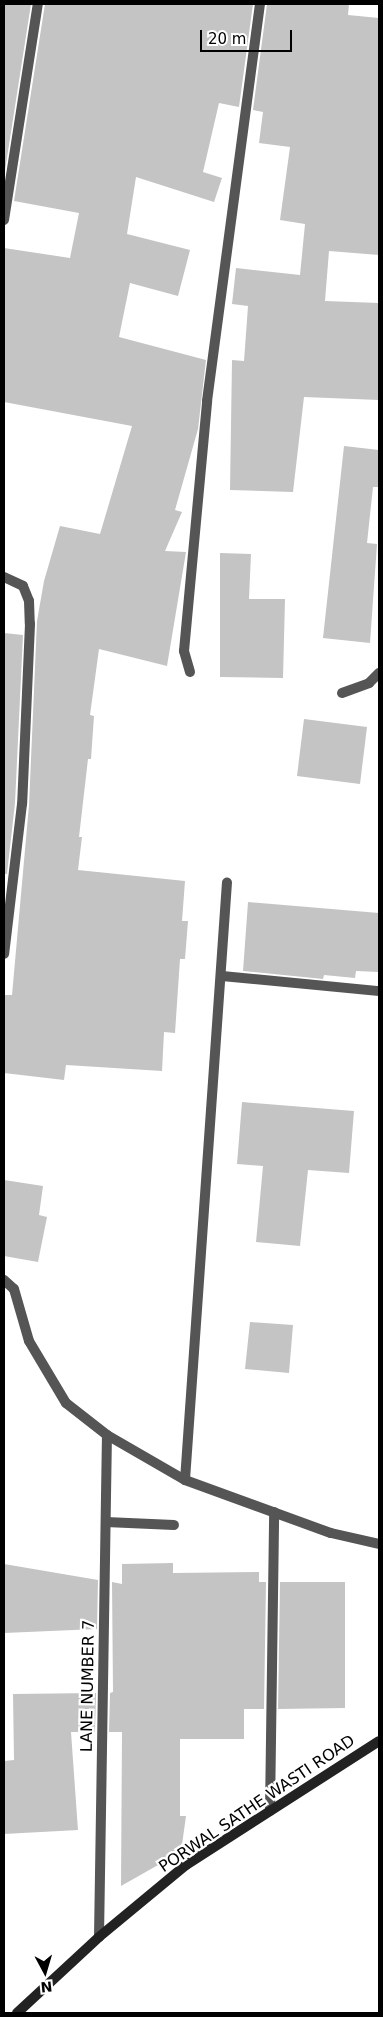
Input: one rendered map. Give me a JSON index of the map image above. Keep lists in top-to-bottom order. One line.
{"streets":{"street":["LANE NUMBER 7","PORWAL SATHE WASTI ROAD"]},"crossings":[["LANE NUMBER 7","PORWAL SATHE WASTI ROAD"]],"scale_bar":"20 m","north":"bottom"}
